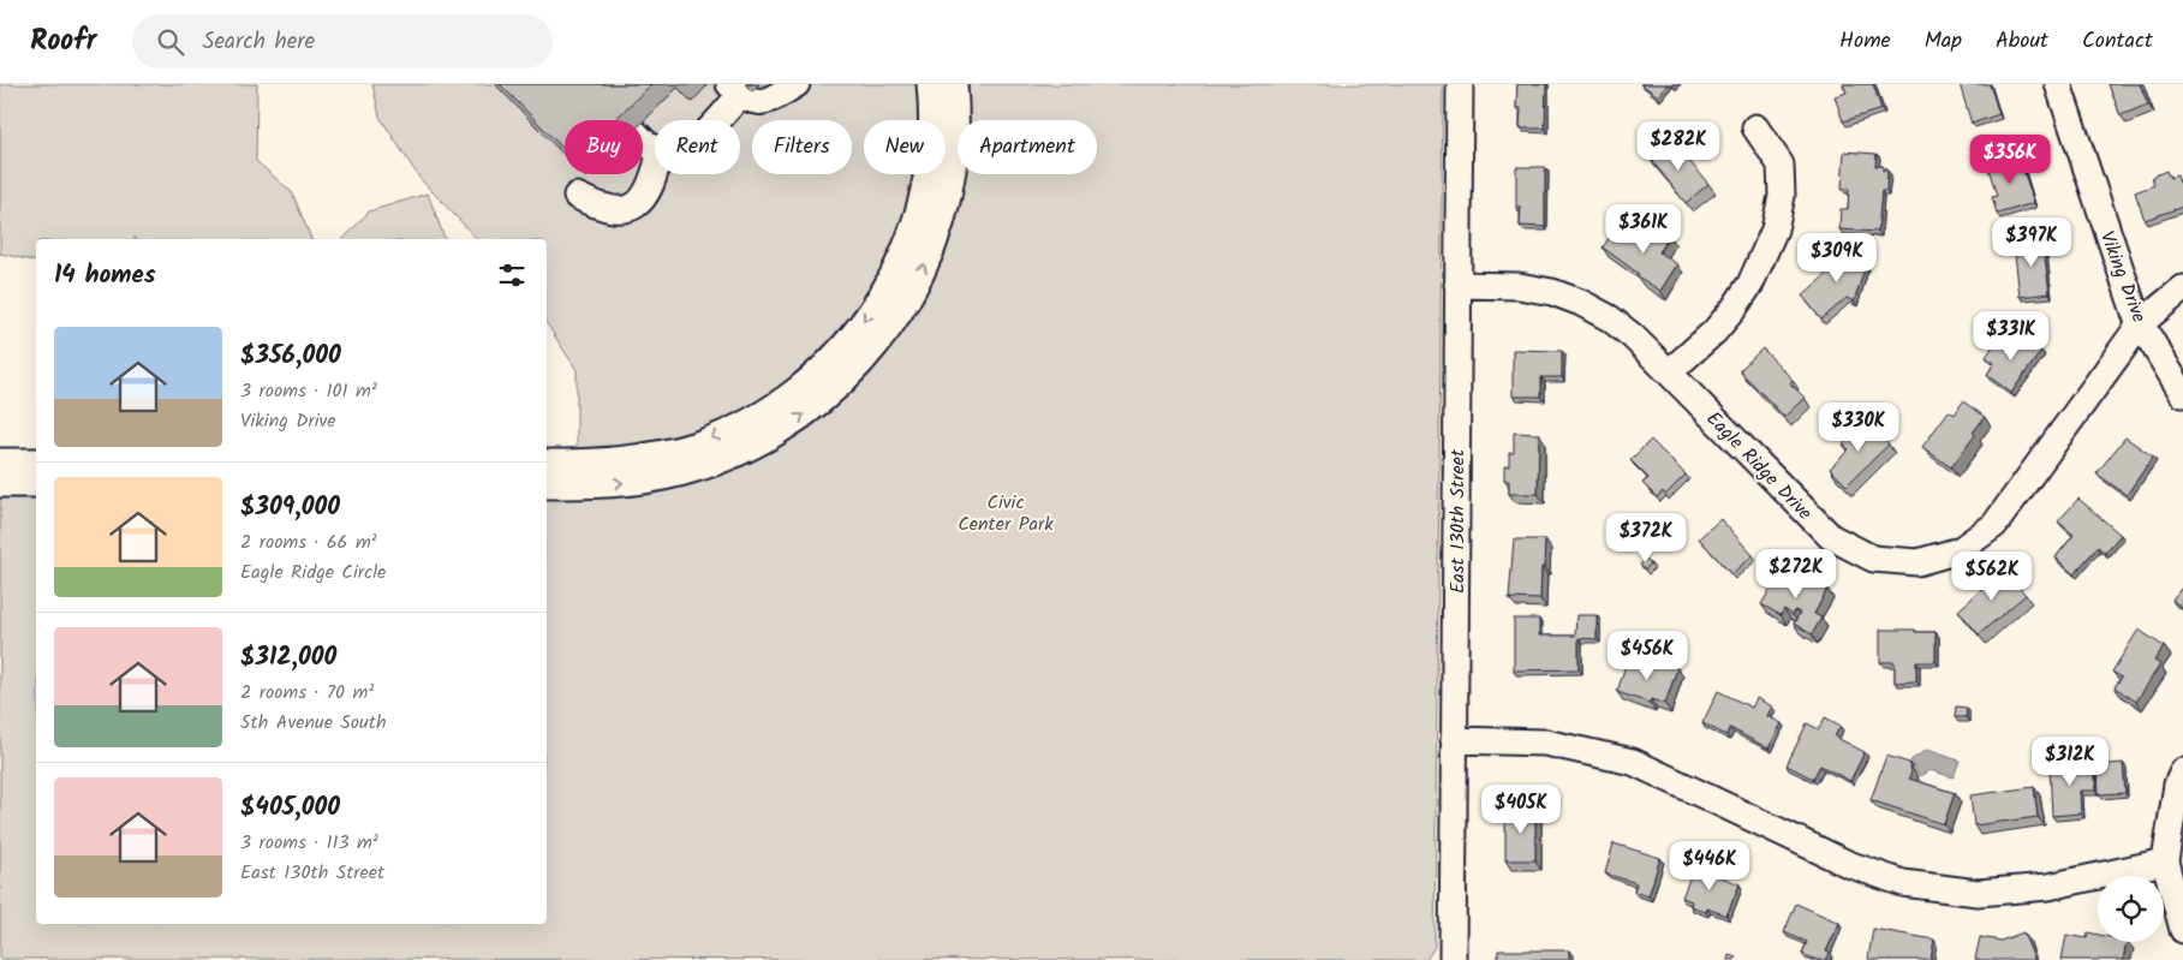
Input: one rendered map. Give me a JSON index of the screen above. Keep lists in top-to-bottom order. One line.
{"streets":{"street":["Viking Drive","Eagle Ridge Drive","East 130th Street"]},"crossings":[["Viking Drive","Eagle Ridge Drive"],["Eagle Ridge Drive","East 130th Street"]],"parks":["Civic Center Park"],"page":{"header":"Roofr","search":"Search here","nav":["Home","Map","About","Contact"],"chip":["Buy","Rent","Filters","New","Apartment"],"price":["$282K","$356K","$361K","$397K","$309K","$331K","$330K","$372K","$272K","$562K","$456K","$312K","$405K","$446K"],"heading":"14 homes","list":[{"name":"$356,000","note":"3 rooms · 101 m² · Viking Drive"},{"name":"$309,000","note":"2 rooms · 66 m² · Eagle Ridge Circle"},{"name":"$312,000","note":"2 rooms · 70 m² · 5th Avenue South"},{"name":"$405,000","note":"3 rooms · 113 m² · East 130th Street"}]}}
